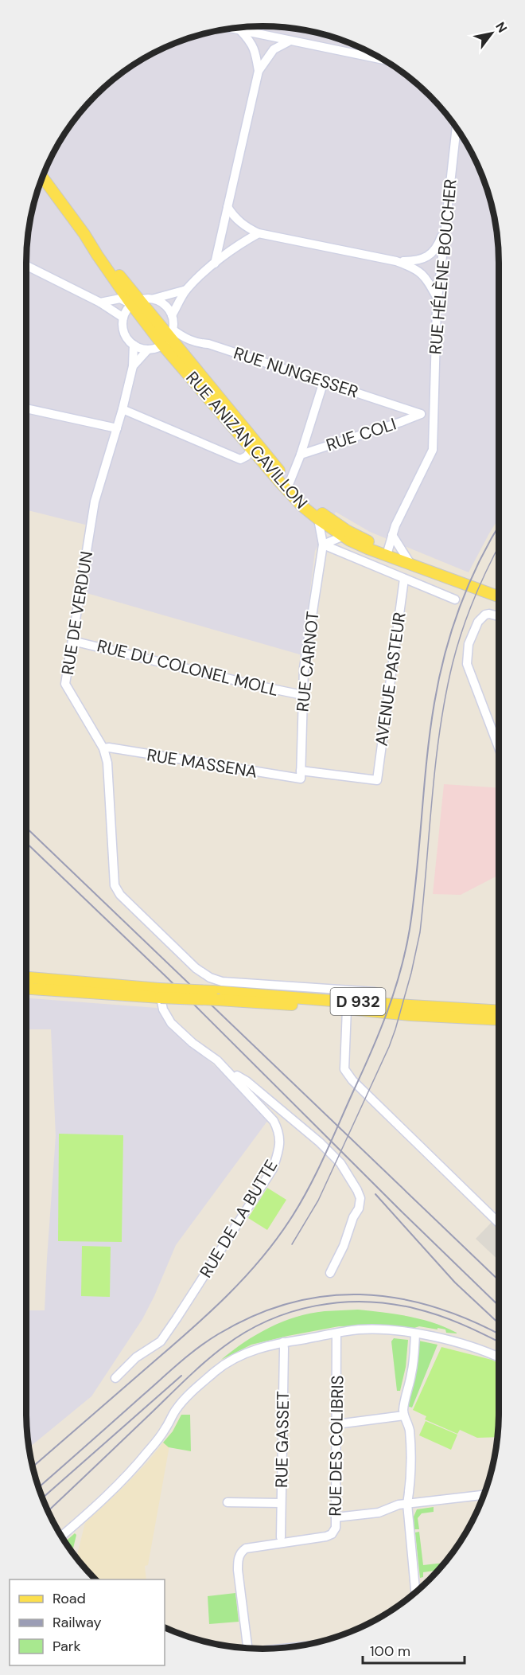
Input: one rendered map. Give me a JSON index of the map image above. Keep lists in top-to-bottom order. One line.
{"streets":{"main road":["RUE ANIZAN CAVILLON","D 932"],"street":["RUE HÉLÈNE BOUCHER","RUE NUNGESSER","RUE COLI","RUE DE VERDUN","RUE CARNOT","RUE DU COLONEL MOLL","AVENUE PASTEUR","RUE MASSENA","RUE DE LA BUTTE","RUE GASSET","RUE DES COLIBRIS"]},"crossings":[["RUE HÉLÈNE BOUCHER","RUE ANIZAN CAVILLON"],["RUE NUNGESSER","RUE COLI"],["RUE NUNGESSER","RUE ANIZAN CAVILLON"],["RUE ANIZAN CAVILLON","RUE CARNOT"],["RUE DE VERDUN","RUE DU COLONEL MOLL"],["RUE DE VERDUN","RUE MASSENA"],["RUE DE VERDUN","D 932"],["RUE CARNOT","RUE DU COLONEL MOLL"],["RUE CARNOT","RUE MASSENA"],["AVENUE PASTEUR","RUE MASSENA"],["D 932","RUE DE LA BUTTE"]],"legend":["Road","Railway","Park"],"scale_bar":"100 m","north":"top right"}
